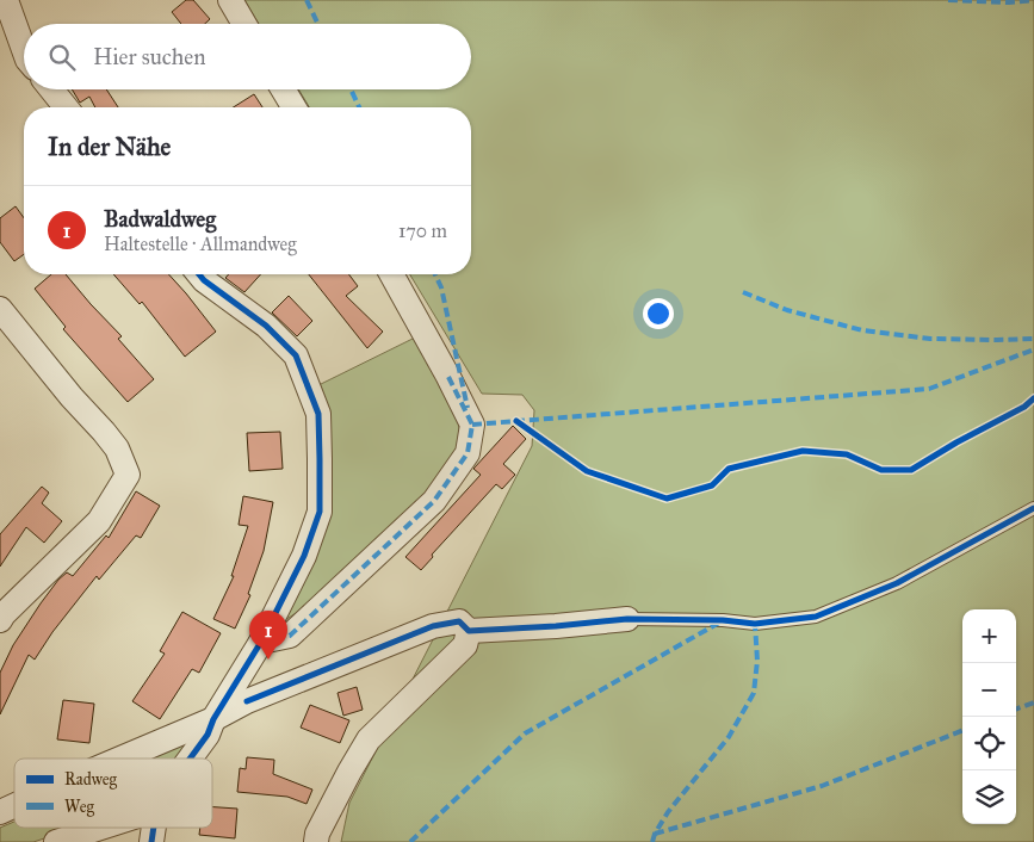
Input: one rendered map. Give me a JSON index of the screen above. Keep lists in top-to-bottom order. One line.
{"legend":["Radweg","Weg"],"page":{"search":"Hier suchen","heading":"In der Nähe","list":[{"mark":"1","name":"Badwaldweg","note":"Haltestelle · Allmandweg","value":"170 m"}],"map_buttons":["+","−"],"pins":"1"}}
